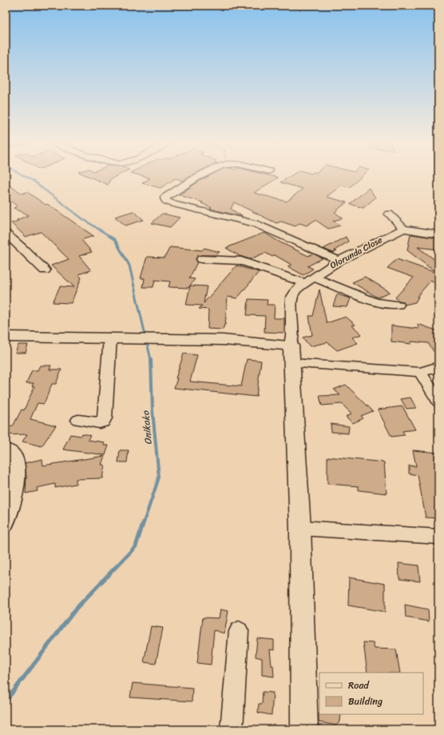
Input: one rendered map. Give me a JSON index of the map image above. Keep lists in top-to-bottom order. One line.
{"streets":{"street":["Olorunda Close"]},"water":["Onikoko"],"legend":["Road","Building"]}
